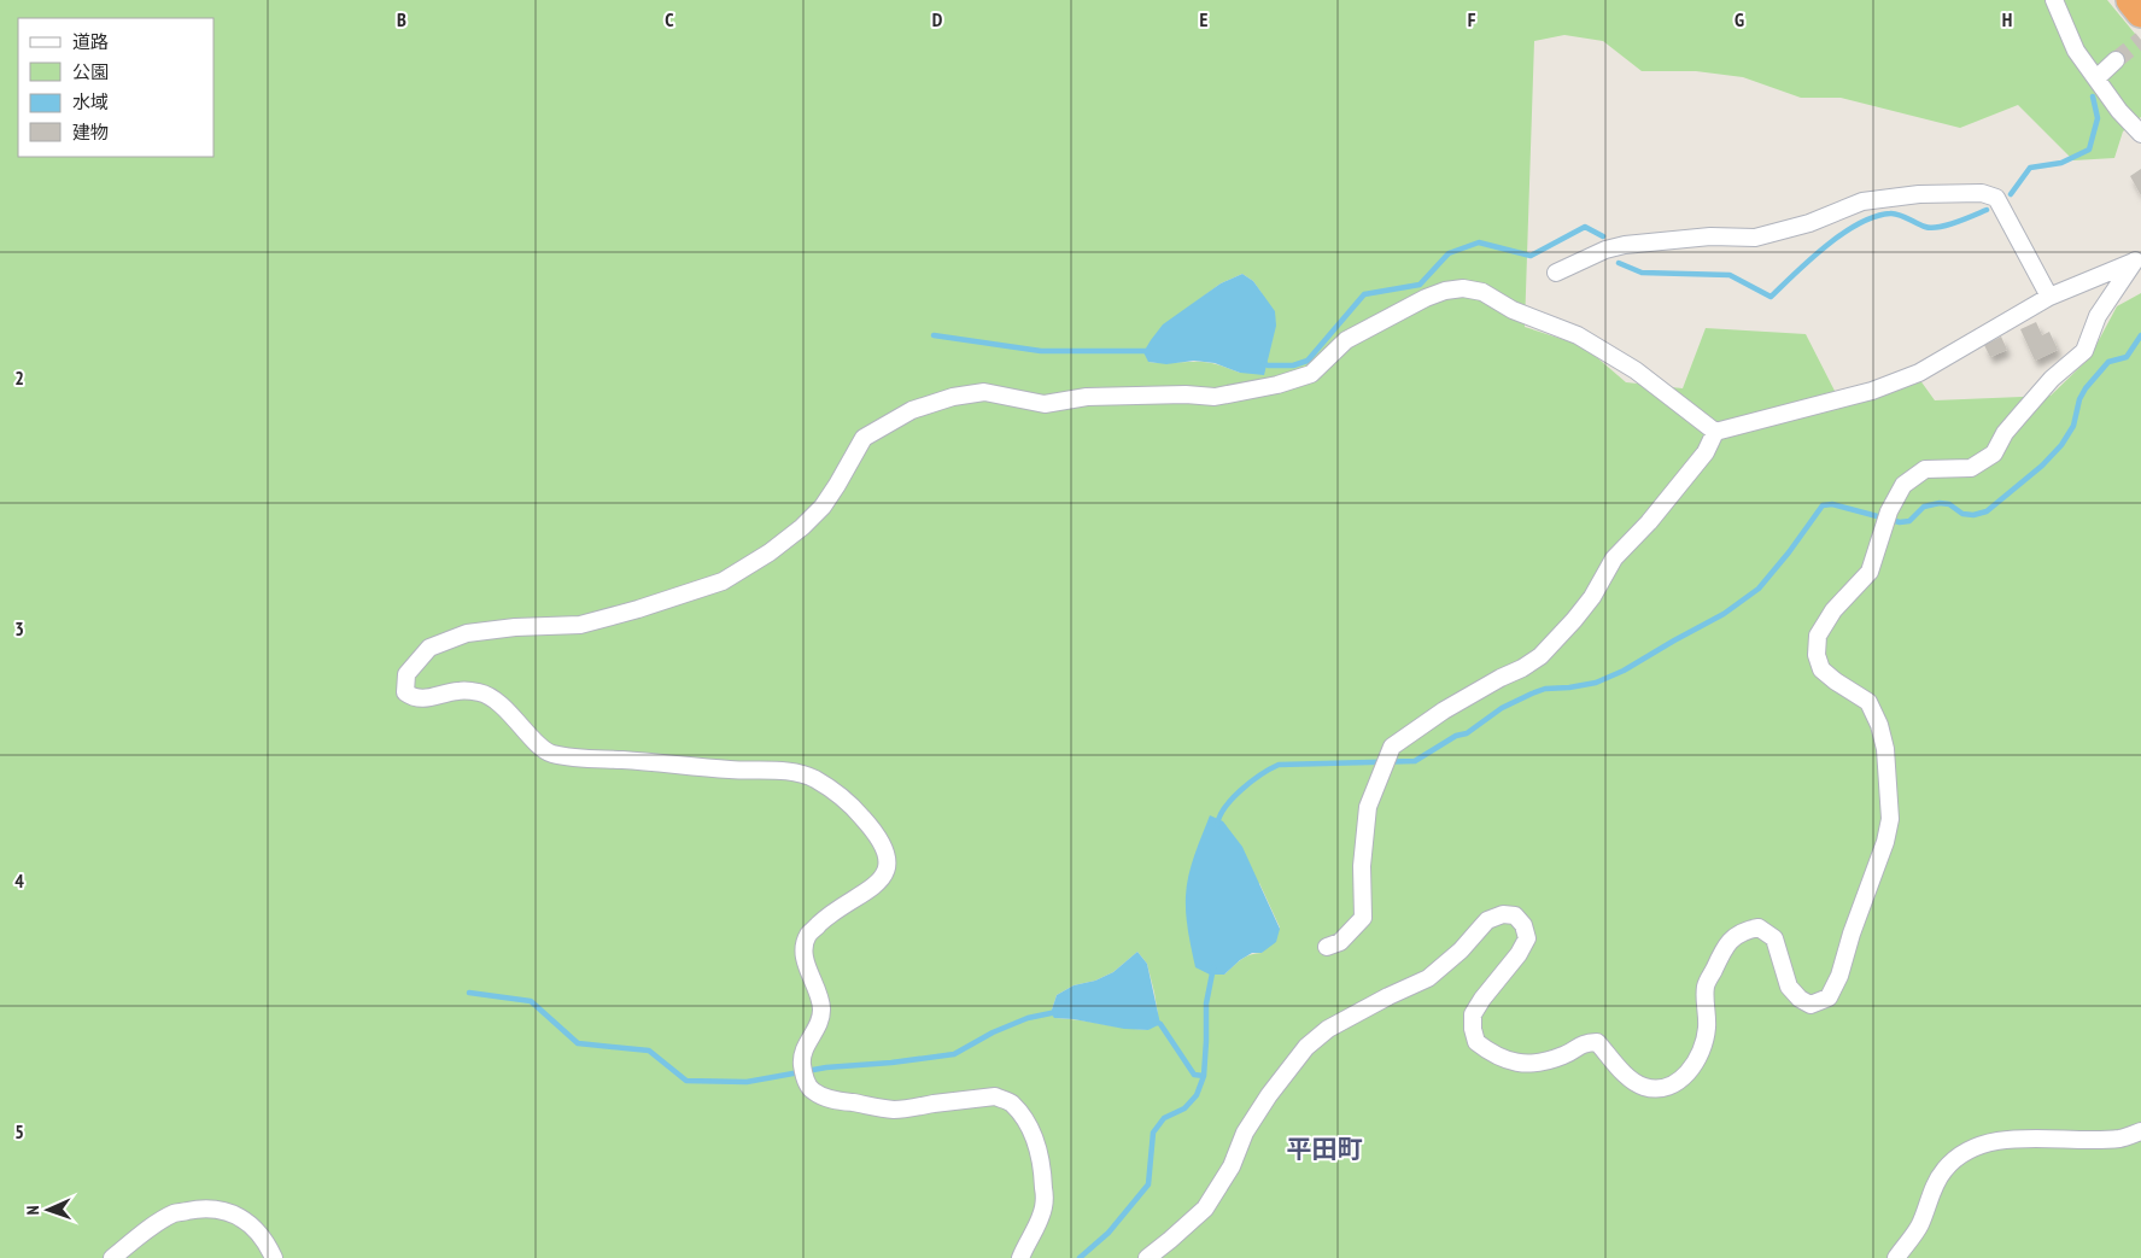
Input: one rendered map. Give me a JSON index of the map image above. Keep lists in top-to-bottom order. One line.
{"districts":["平田町"],"legend":["道路","公園","水域","建物"],"north":"left","grid":{"columns":["B","C","D","E","F","G","H"],"rows":["2","3","4","5"]}}
